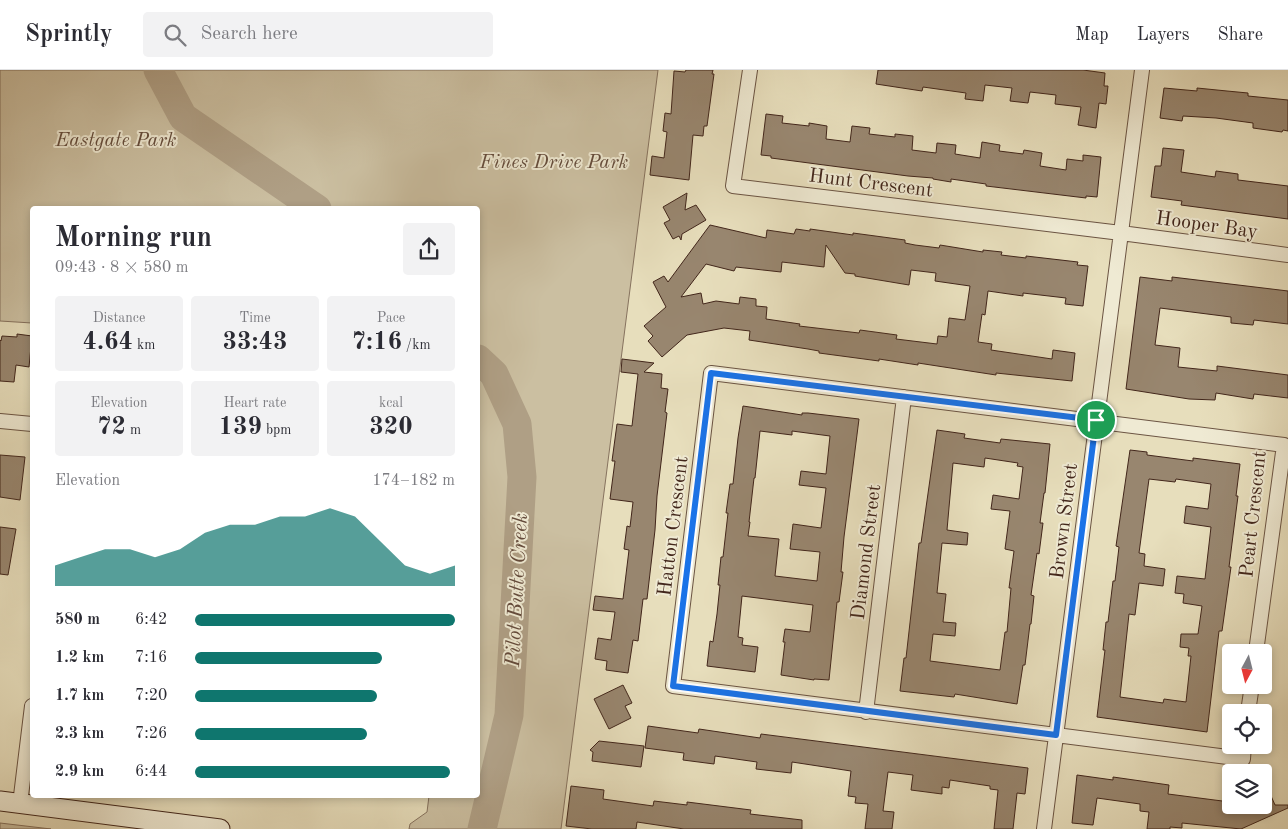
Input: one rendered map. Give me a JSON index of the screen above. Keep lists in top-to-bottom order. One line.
{"streets":{"street":["Hunt Crescent","Hooper Bay","Peart Crescent","Brown Street","Hatton Crescent","Diamond Street"]},"crossings":[["Hunt Crescent","Hooper Bay"],["Hunt Crescent","Brown Street"],["Hooper Bay","Brown Street"],["Peart Crescent","Brown Street"],["Peart Crescent","Hatton Crescent"],["Brown Street","Hatton Crescent"],["Hatton Crescent","Diamond Street"]],"water":["Pilot Butte Creek"],"parks":["Eastgate Park","Fines Drive Park"],"north":"bottom","page":{"header":"Sprintly","search":"Search here","nav":["Map","Layers","Share"],"heading":["Morning run","09:43 · 8 × 580 m"],"stats":[["Distance","4.64 km"],["Time","33:43"],["Pace","7:16 /km"],["Elevation","72 m"],["Heart rate","139 bpm"],["kcal","320"]],"chart":["Elevation","174–182 m"],"list":[{"name":"580 m","note":"6:42"},{"name":"1.2 km","note":"7:16"},{"name":"1.7 km","note":"7:20"},{"name":"2.3 km","note":"7:26"},{"name":"2.9 km","note":"6:44"}]}}
